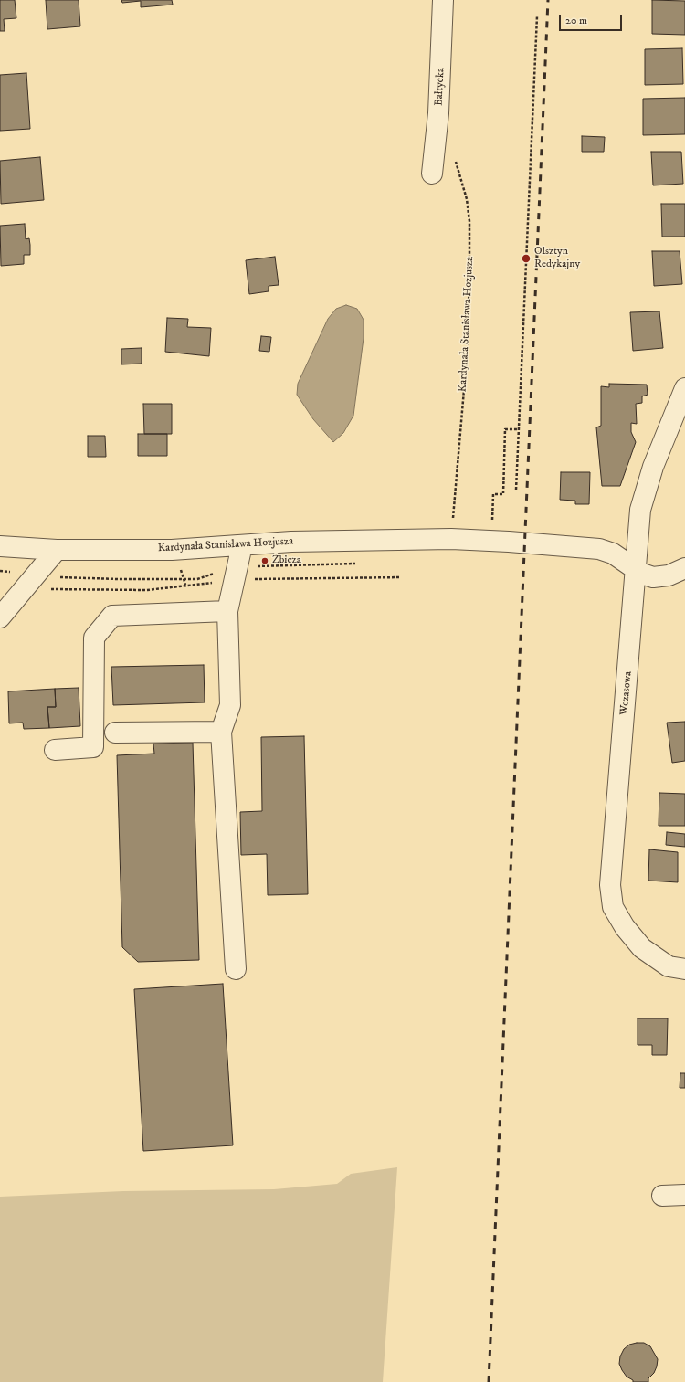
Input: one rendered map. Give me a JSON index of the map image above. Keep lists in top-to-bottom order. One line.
{"streets":{"street":["Bałtycka","Kardynała Stanisława Hozjusza","Wczasowa"]},"crossings":[["Kardynała Stanisława Hozjusza","Wczasowa"]],"places":["Olsztyn Redykajny","Żbicza"],"scale_bar":"20 m"}
